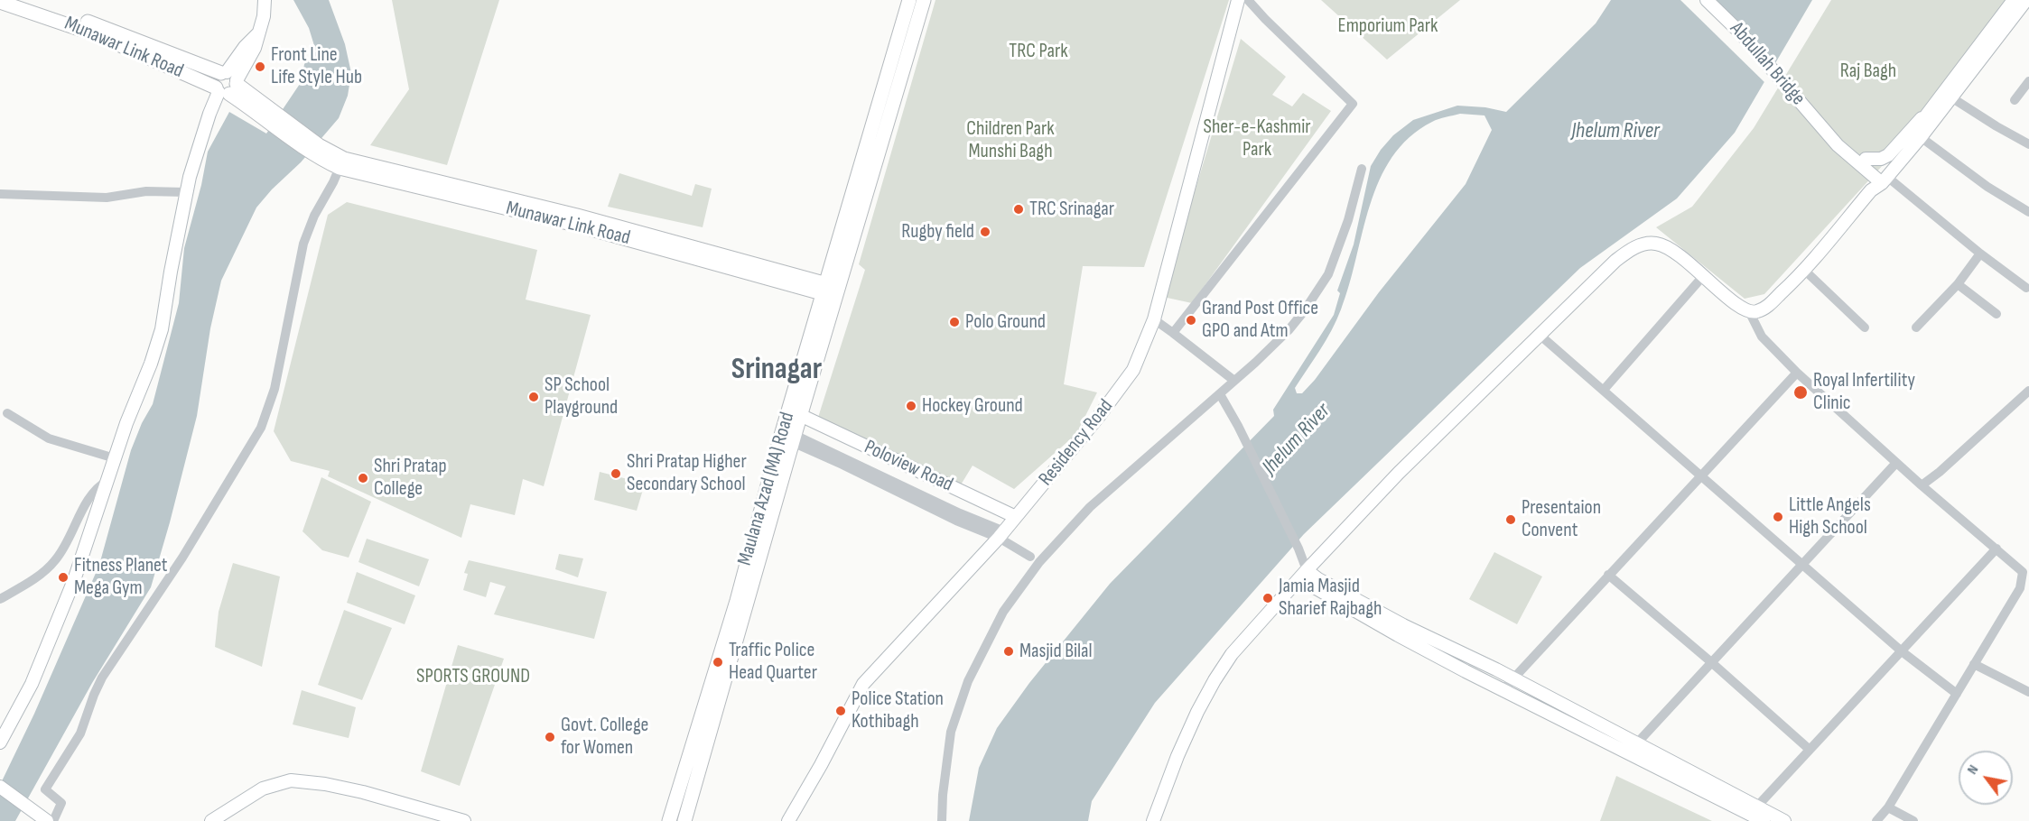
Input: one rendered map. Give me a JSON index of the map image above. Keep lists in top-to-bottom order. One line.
{"streets":{"main road":["Munawar Link Road","Abdullah Bridge","Residency Road","Poloview Road","Maulana Azad (MA) Road"]},"crossings":[["Munawar Link Road","Maulana Azad (MA) Road"],["Residency Road","Poloview Road"],["Poloview Road","Maulana Azad (MA) Road"]],"districts":["Srinagar"],"water":["Jhelum River"],"parks":["Emporium Park","TRC Park","Raj Bagh","Sher-e-Kashmir Park","Children Park Munshi Bagh","SPORTS GROUND"],"places":["Front Line Life Style Hub","TRC Srinagar","Rugby field","Grand Post Office GPO and Atm","Polo Ground","Royal Infertility Clinic","SP School Playground","Hockey Ground","Shri Pratap Higher Secondary School","Shri Pratap College","Little Angels High School","Presentaion Convent","Fitness Planet Mega Gym","Jamia Masjid Sharief Rajbagh","Masjid Bilal","Traffic Police Head Quarter","Police Station Kothibagh","Govt. College for Women"],"north":"top left"}
